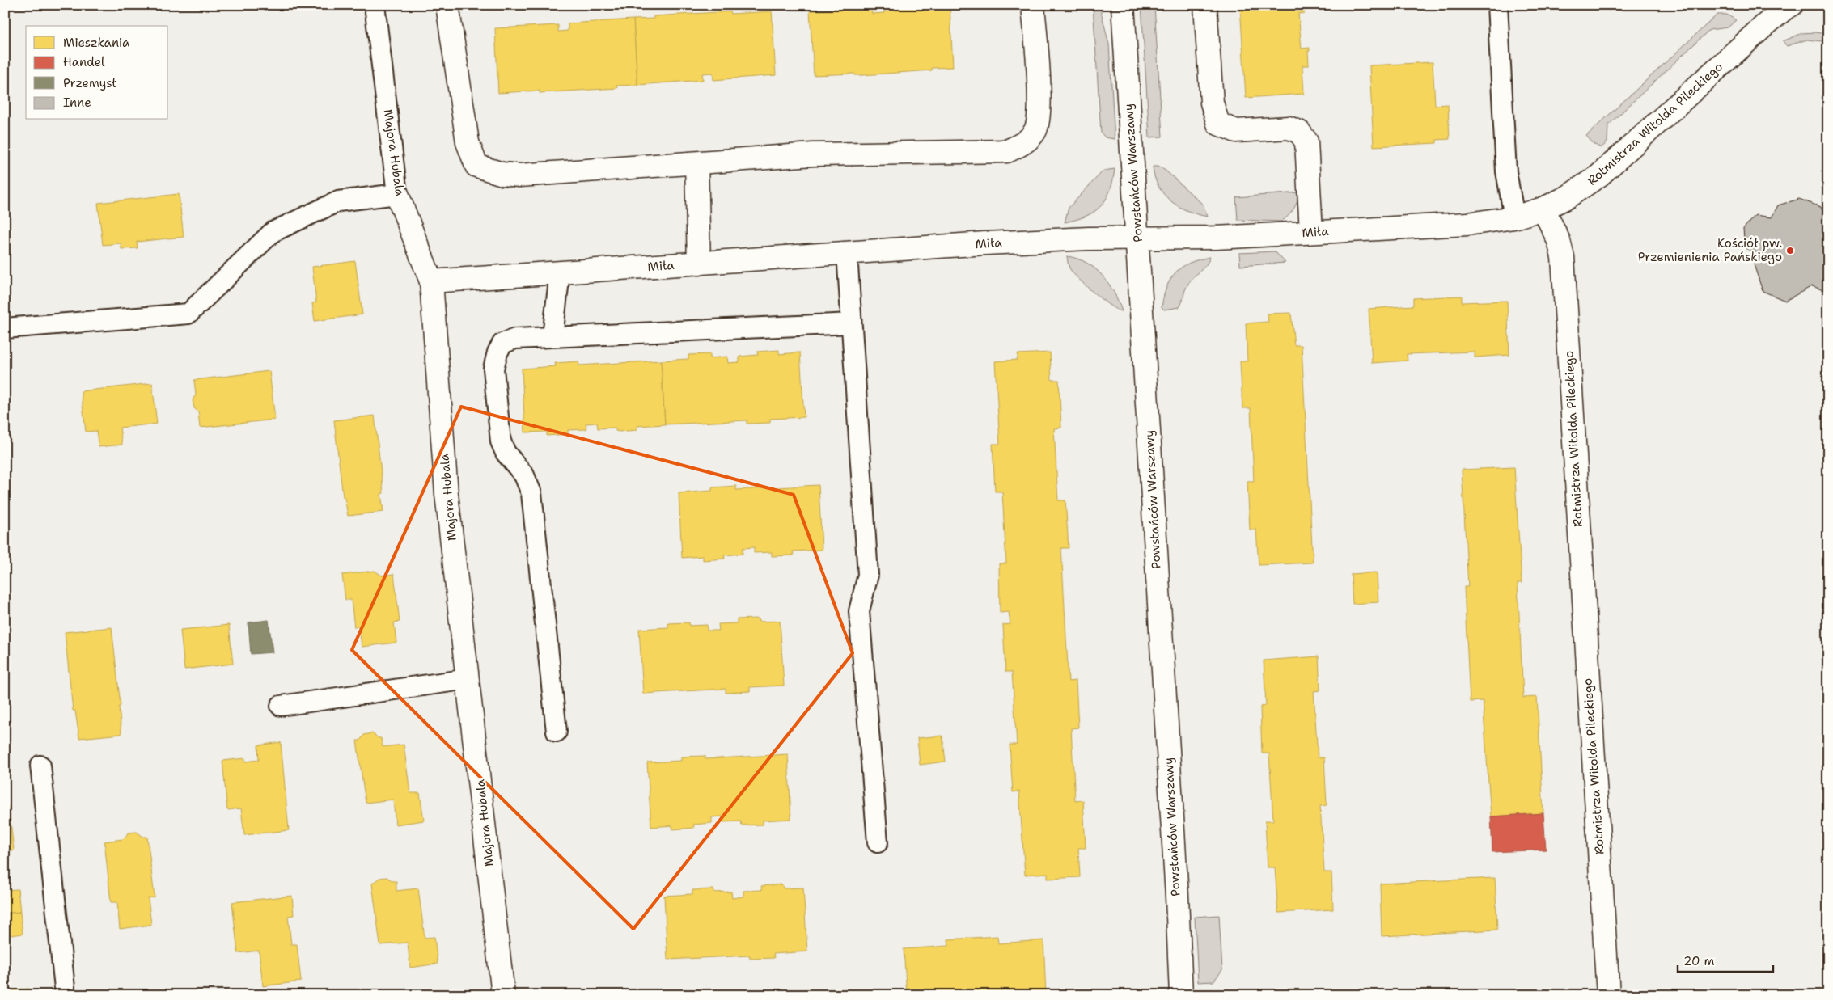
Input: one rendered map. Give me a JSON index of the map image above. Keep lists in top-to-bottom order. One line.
{"streets":{"street":["Rotmistrza Witolda Pileckiego","Majora Hubala","Powstańców Warszawy","Miła"]},"crossings":[["Rotmistrza Witolda Pileckiego","Miła"],["Majora Hubala","Miła"],["Powstańców Warszawy","Miła"]],"places":["Kościół pw. Przemienienia Pańskiego"],"legend":["Mieszkania","Handel","Przemysł","Inne"],"scale_bar":"20 m"}
